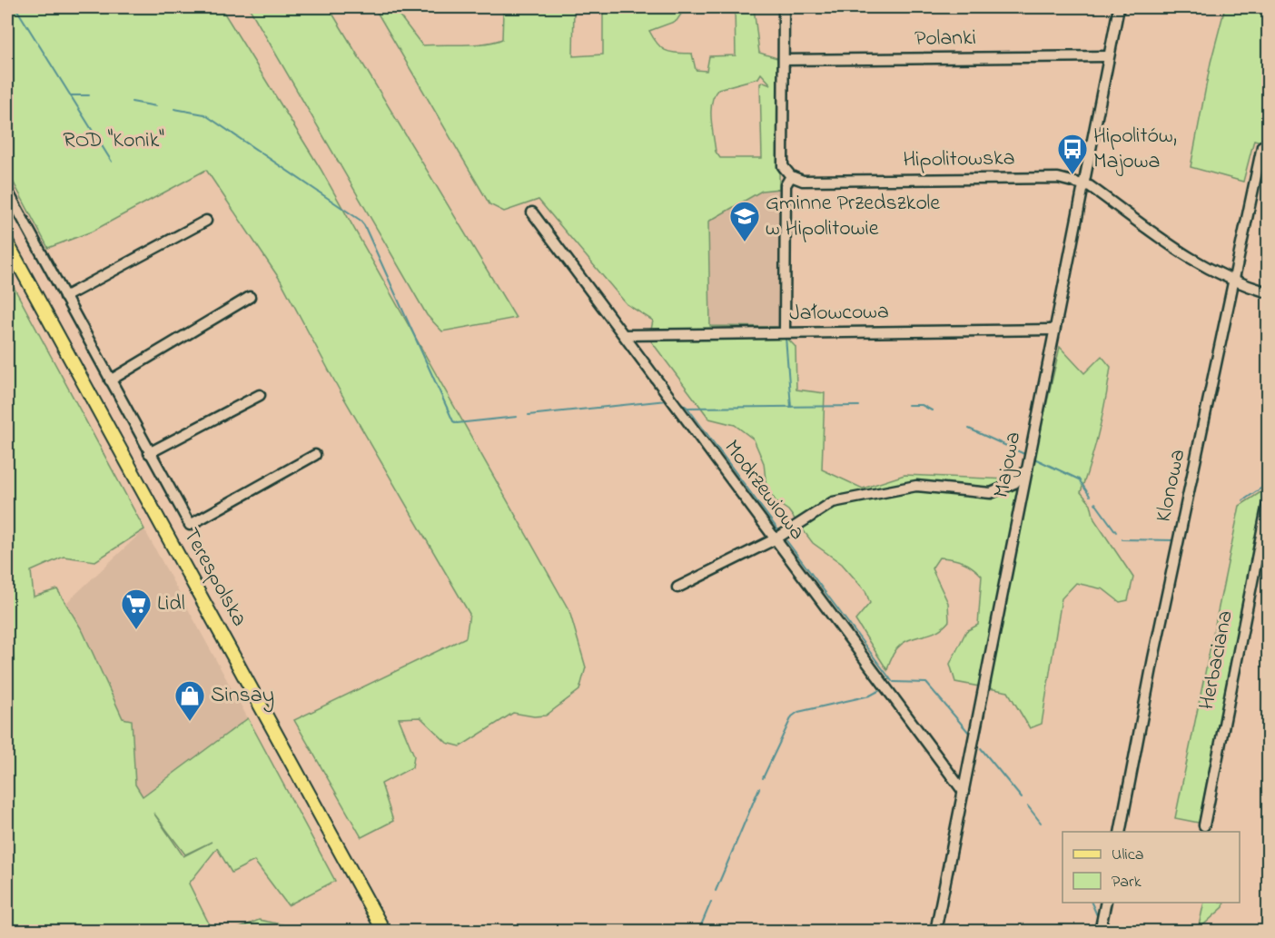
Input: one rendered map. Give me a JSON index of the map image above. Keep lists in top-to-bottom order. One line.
{"streets":{"main road":["Terespolska"],"street":["Polanki","Hipolitowska","Jałowcowa","Majowa","Klonowa","Modrzewiowa","Herbaciana"]},"crossings":[["Polanki","Majowa"],["Hipolitowska","Majowa"],["Hipolitowska","Klonowa"],["Jałowcowa","Majowa"],["Jałowcowa","Modrzewiowa"],["Majowa","Modrzewiowa"]],"parks":["ROD \"Konik\""],"places":{"bus stop":["Hipolitów, Majowa"],"school or university":["Gminne Przedszkole w Hipolitowie"],"supermarket":["Lidl"],"shop":["Sinsay"]},"legend":["Ulica","Park"]}
